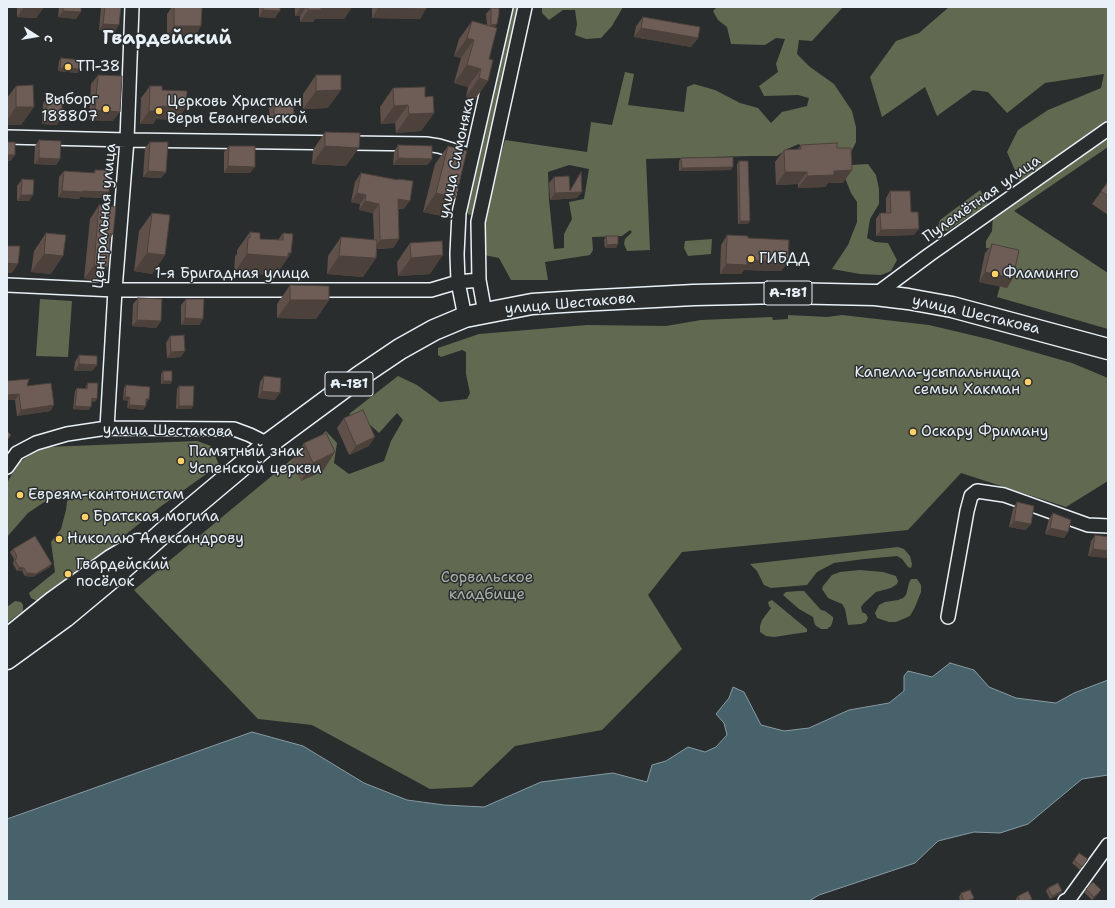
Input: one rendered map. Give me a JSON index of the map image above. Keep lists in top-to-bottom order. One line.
{"streets":{"main road":["А-181","улица Шестакова"],"street":["улица Симоняка","Пулемётная улица","Центральная улица","1-я Бригадная улица"]},"crossings":[["улица Симоняка","1-я Бригадная улица"],["улица Симоняка","улица Шестакова"],["Пулемётная улица","улица Шестакова"],["Центральная улица","1-я Бригадная улица"],["Центральная улица","улица Шестакова"],["А-181","улица Шестакова"]],"districts":["Гвардейский"],"parks":["Сорвальское кладбище"],"places":["ТП-38","Выборг 188807","Церковь Христиан Веры Евангельской","ГИБДД","Фламинго","Капелла-усыпальница семьи Хакман","Оскару Фриману","Памятный знак Успенской церкви","Евреям-кантонистам","Братская могила","Николаю Александрову","Гвардейский посёлок"],"north":"right"}
